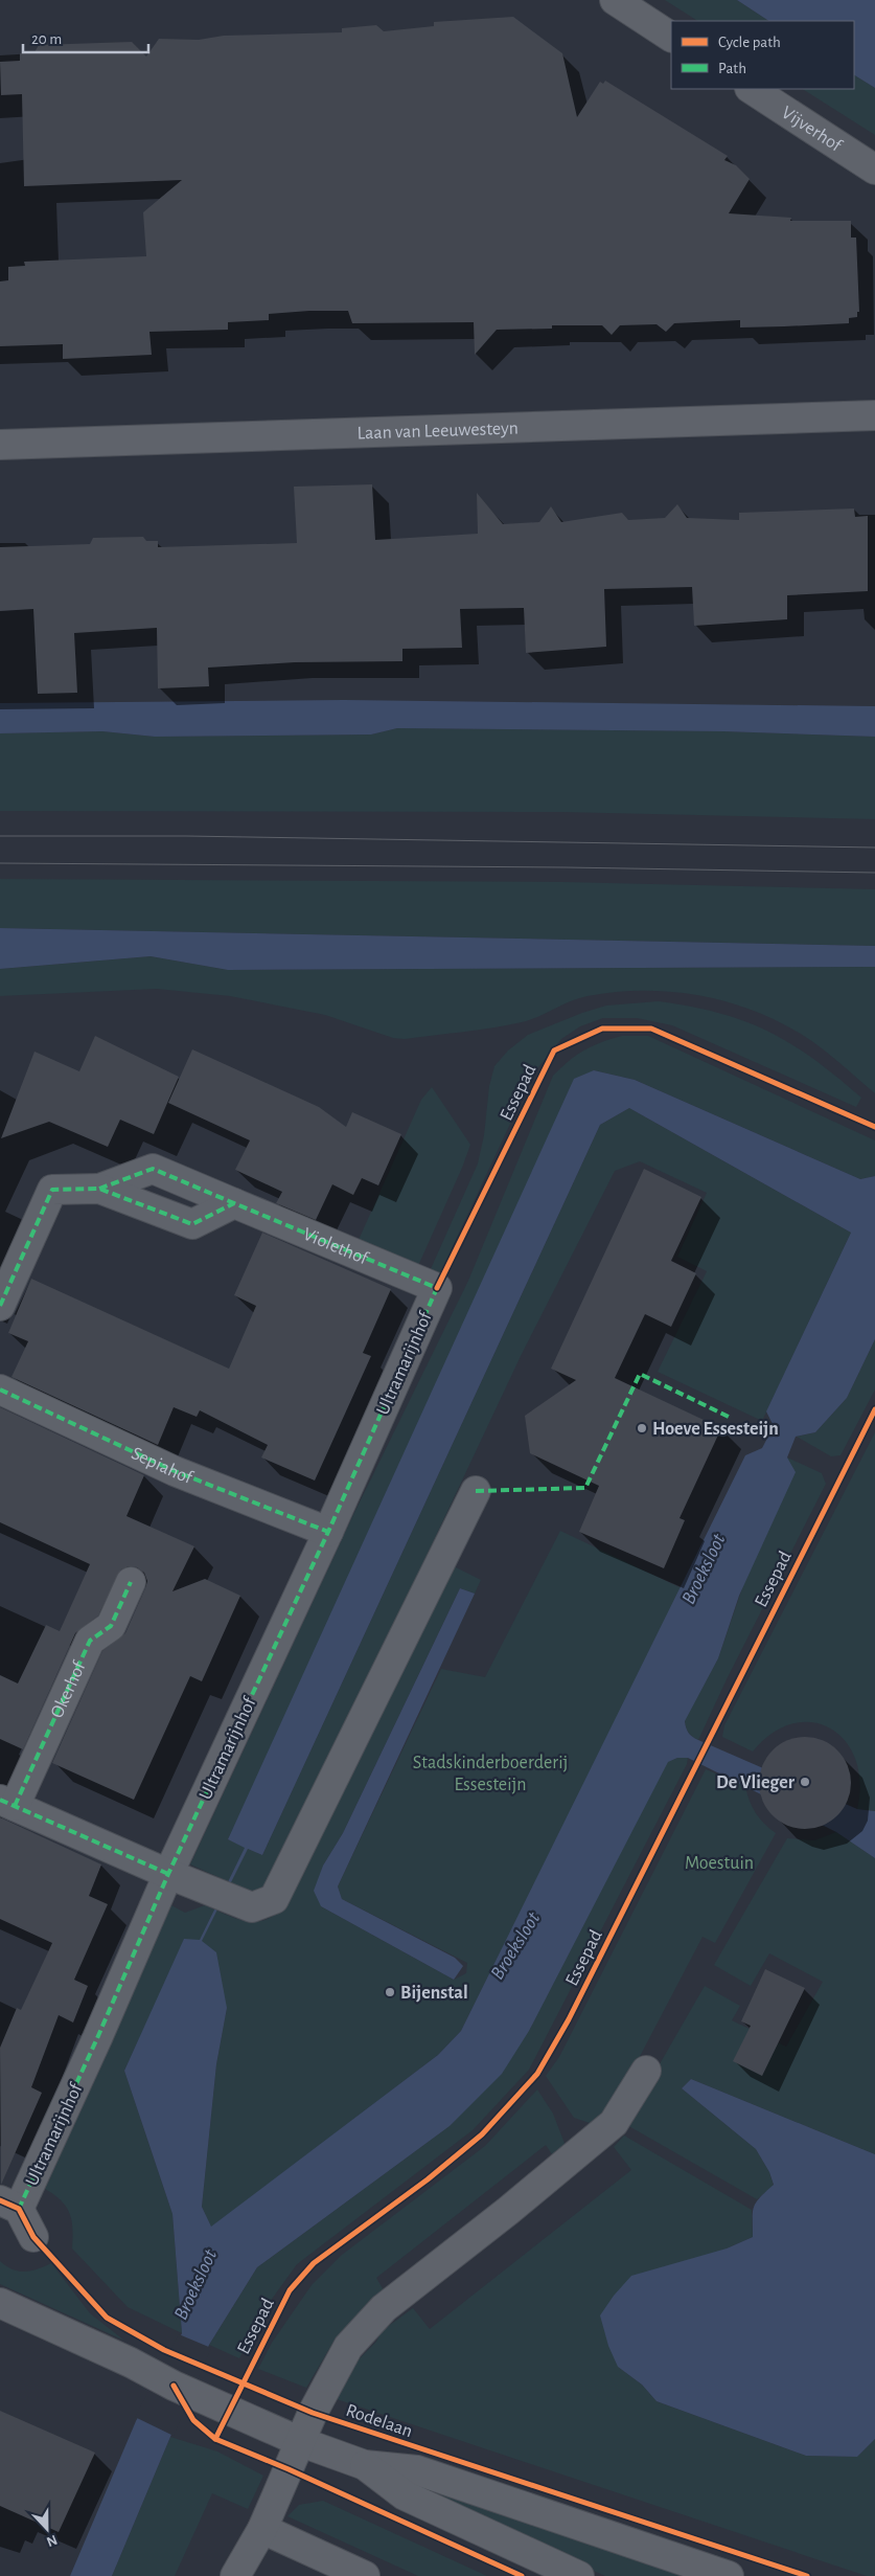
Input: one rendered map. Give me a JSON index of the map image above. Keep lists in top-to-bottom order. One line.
{"streets":{"street":["Vijverhof","Laan van Leeuwesteyn","Violethof","Ultramarijnhof","Sepiahof","Okerhof","Rodelaan"],"cycle path":["Essepad"]},"crossings":[["Violethof","Ultramarijnhof"],["Ultramarijnhof","Sepiahof"],["Ultramarijnhof","Okerhof"]],"water":["Broeksloot"],"parks":["Stadskinderboerderij Essesteijn","Moestuin"],"places":["Hoeve Essesteijn","De Vlieger","Bijenstal"],"legend":["Cycle path","Path"],"scale_bar":"20 m","north":"bottom"}
